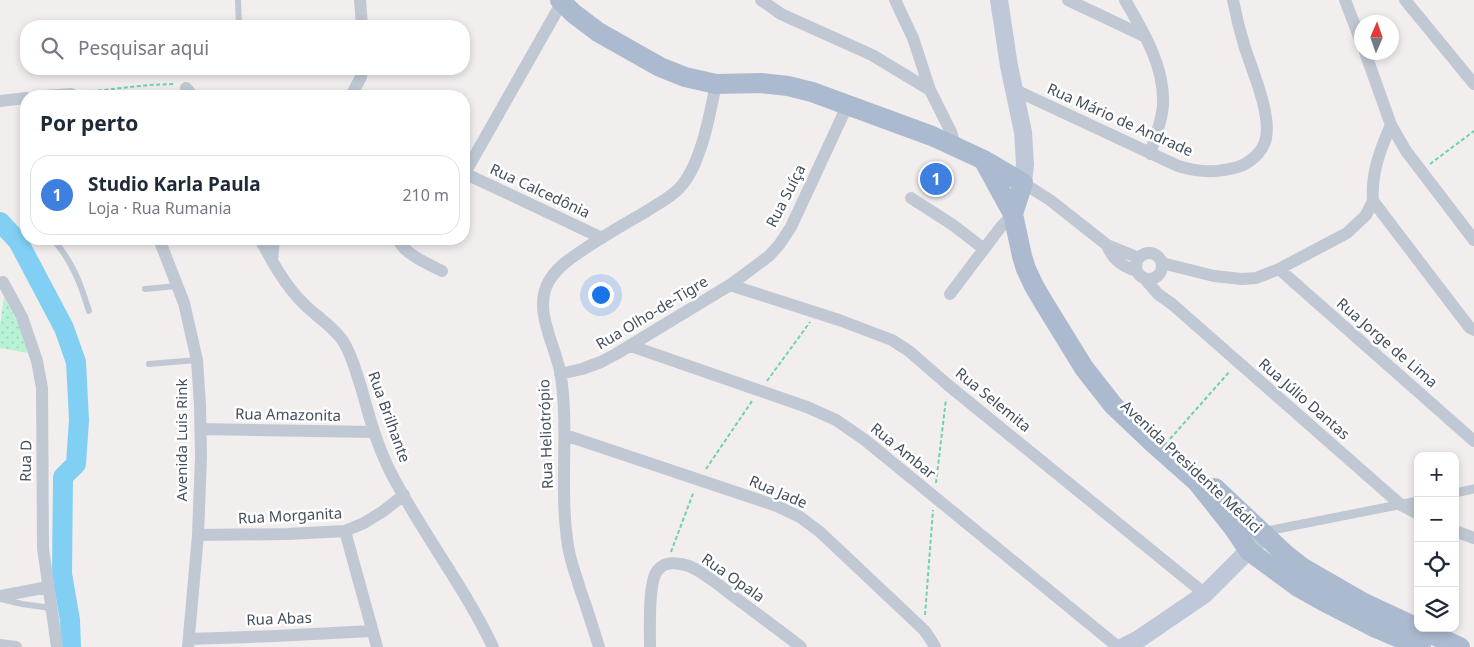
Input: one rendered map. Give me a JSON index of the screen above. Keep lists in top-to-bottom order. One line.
{"streets":{"main road":["Avenida Presidente Médici"],"street":["Rua Mário de Andrade","Rua Calcedônia","Rua Suíça","Rua Olho-de-Tigre","Rua Jorge de Lima","Rua Júlio Dantas","Rua Selemita","Rua Amazonita","Rua Brilhante","Rua Heliotrópio","Avenida Luis Rink","Rua Ambar","Rua D","Rua Jade","Rua Morganita","Rua Opala","Rua Abas"]},"crossings":[["Rua Calcedônia","Rua Heliotrópio"],["Rua Suíça","Rua Olho-de-Tigre"],["Rua Suíça","Rua Selemita"],["Rua Olho-de-Tigre","Rua Selemita"],["Rua Olho-de-Tigre","Rua Heliotrópio"],["Rua Olho-de-Tigre","Rua Ambar"],["Rua Júlio Dantas","Avenida Presidente Médici"],["Rua Amazonita","Rua Brilhante"],["Rua Amazonita","Avenida Luis Rink"],["Rua Brilhante","Rua Morganita"],["Rua Heliotrópio","Rua Jade"],["Avenida Luis Rink","Rua Morganita"],["Avenida Luis Rink","Rua Abas"]],"north":"top","page":{"search":"Pesquisar aqui","heading":"Por perto","list":[{"mark":"1","name":"Studio Karla Paula","note":"Loja · Rua Rumania","value":"210 m"}],"pins":"1","map_buttons":["+","−"]}}
